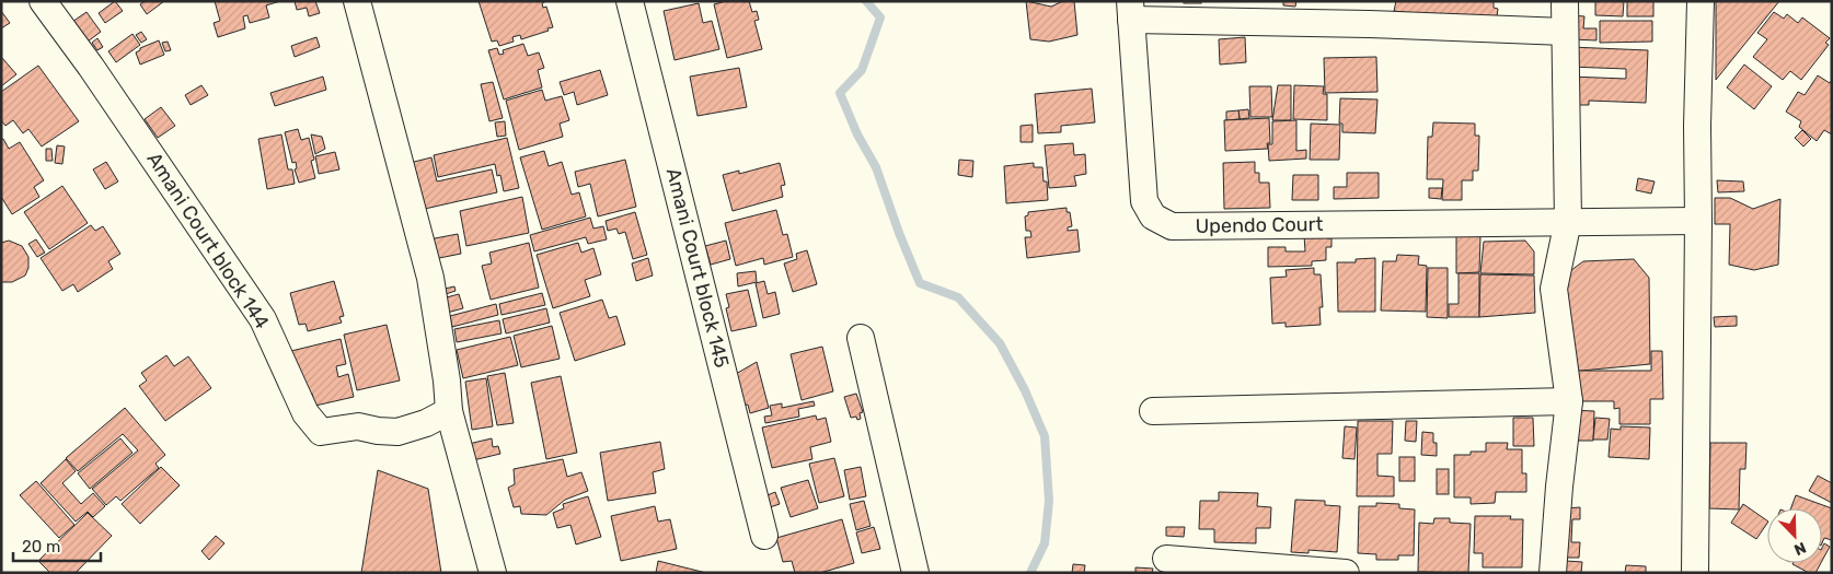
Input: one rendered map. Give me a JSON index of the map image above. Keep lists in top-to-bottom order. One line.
{"streets":{"street":["Upendo Court","Amani Court block 144","Amani Court block 145"]},"scale_bar":"20 m","north":"bottom right"}
